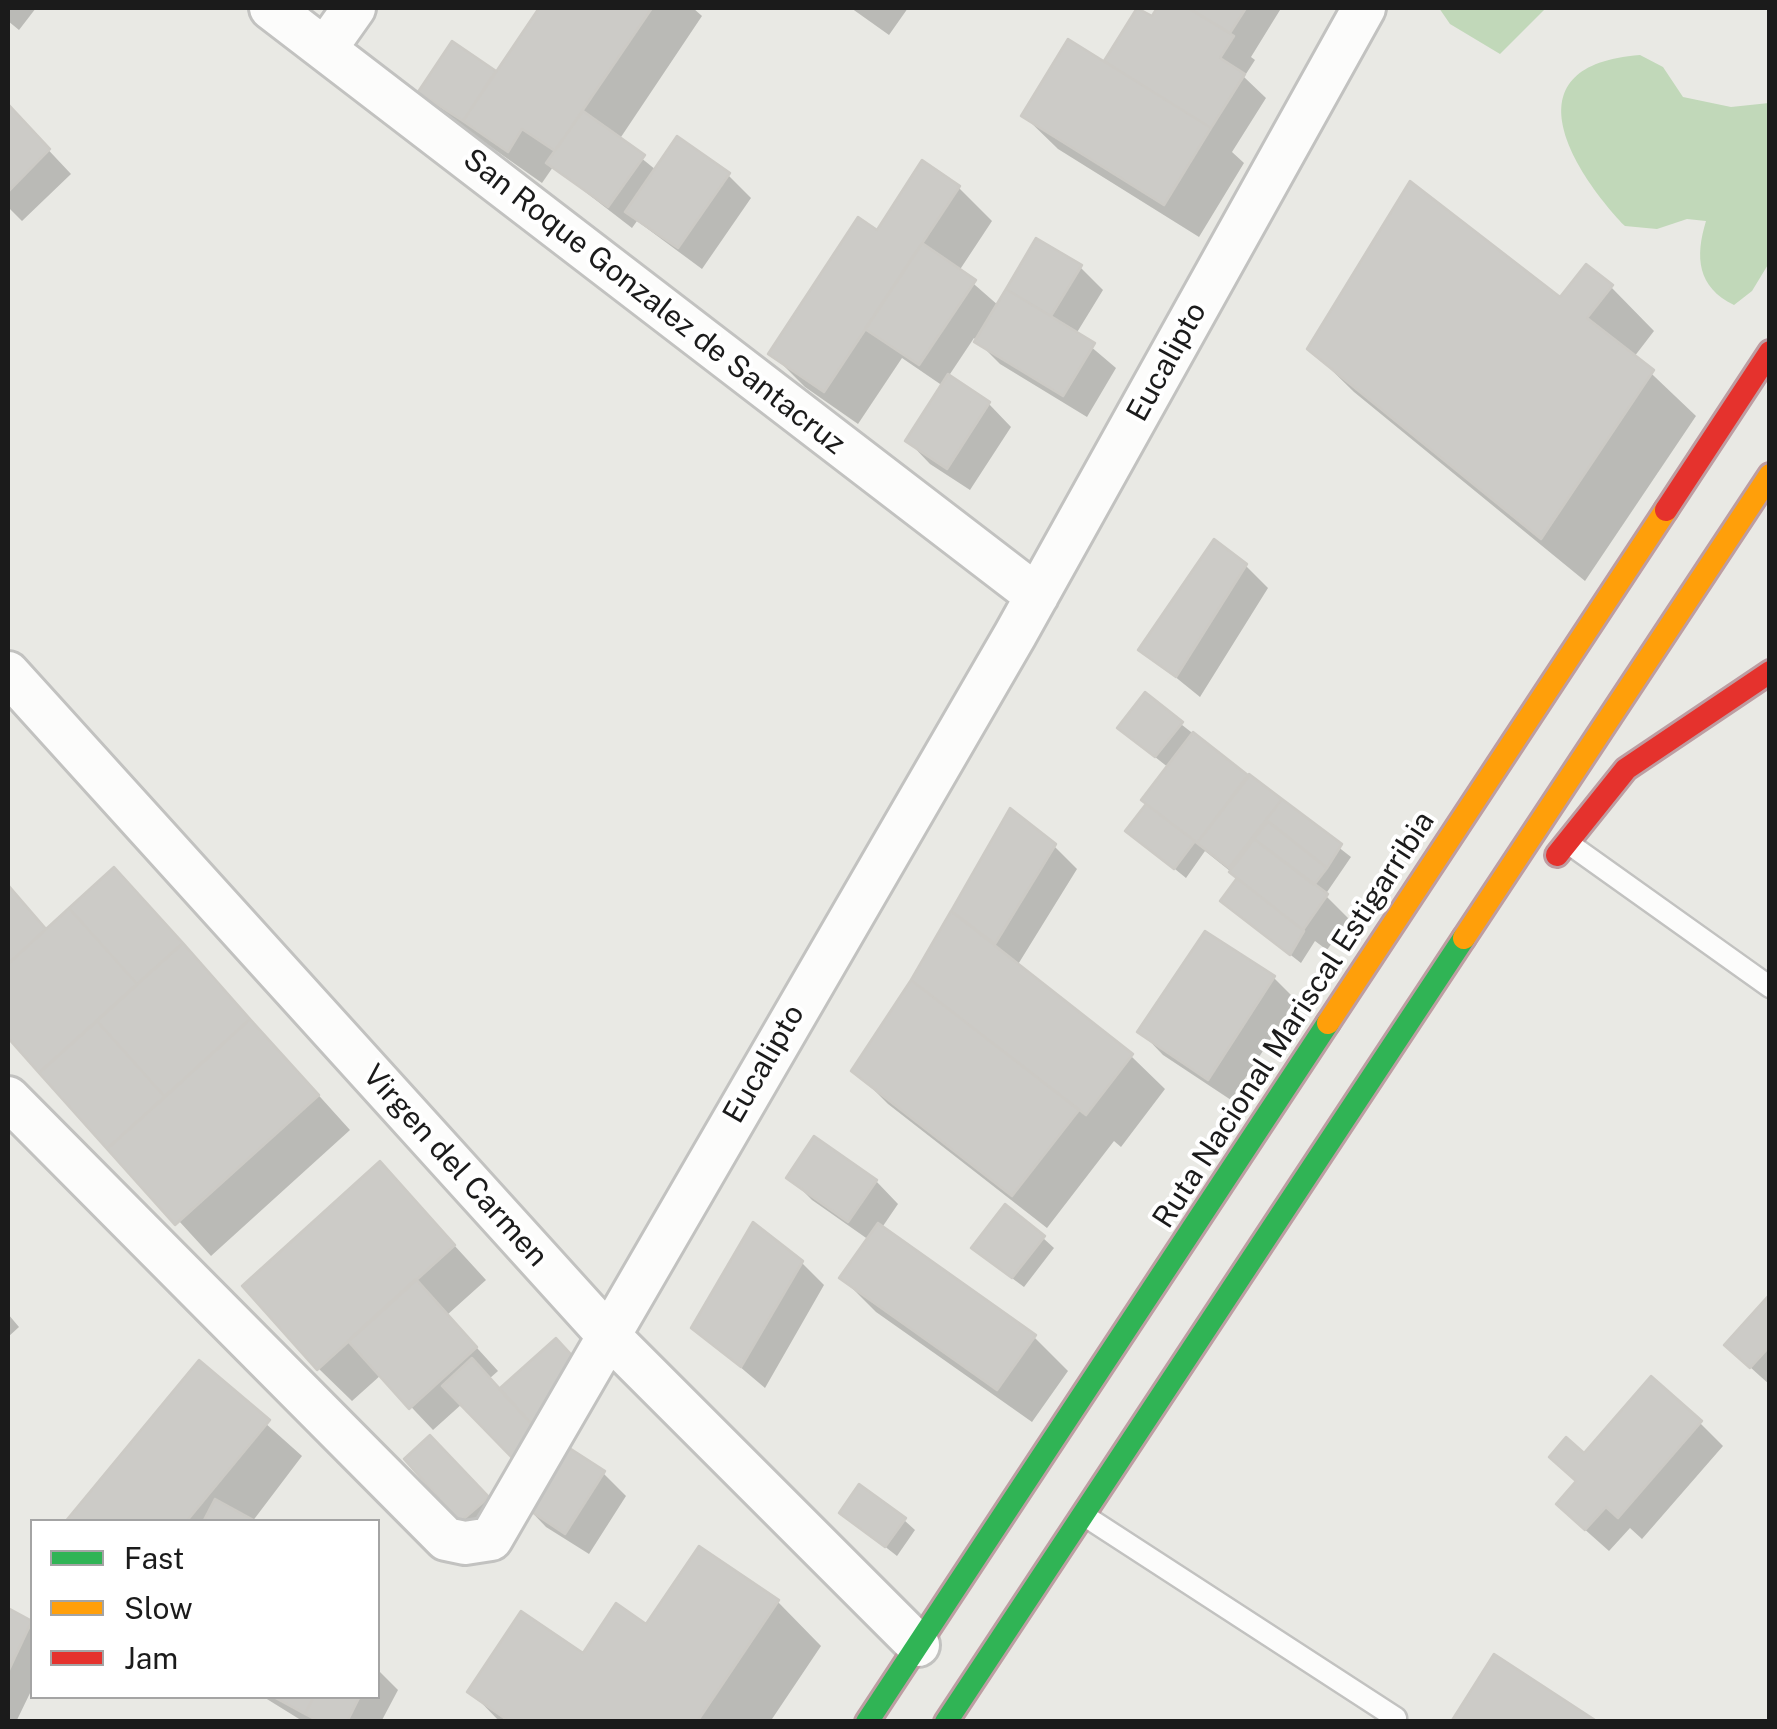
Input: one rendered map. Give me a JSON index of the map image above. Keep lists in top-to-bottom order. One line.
{"streets":{"highway":["Ruta Nacional Mariscal Estigarribia"],"street":["San Roque Gonzalez de Santacruz","Eucalipto","Virgen del Carmen"]},"crossings":[["San Roque Gonzalez de Santacruz","Eucalipto"],["Eucalipto","Virgen del Carmen"],["Ruta Nacional Mariscal Estigarribia","Virgen del Carmen"]],"legend":["Fast","Slow","Jam"]}
